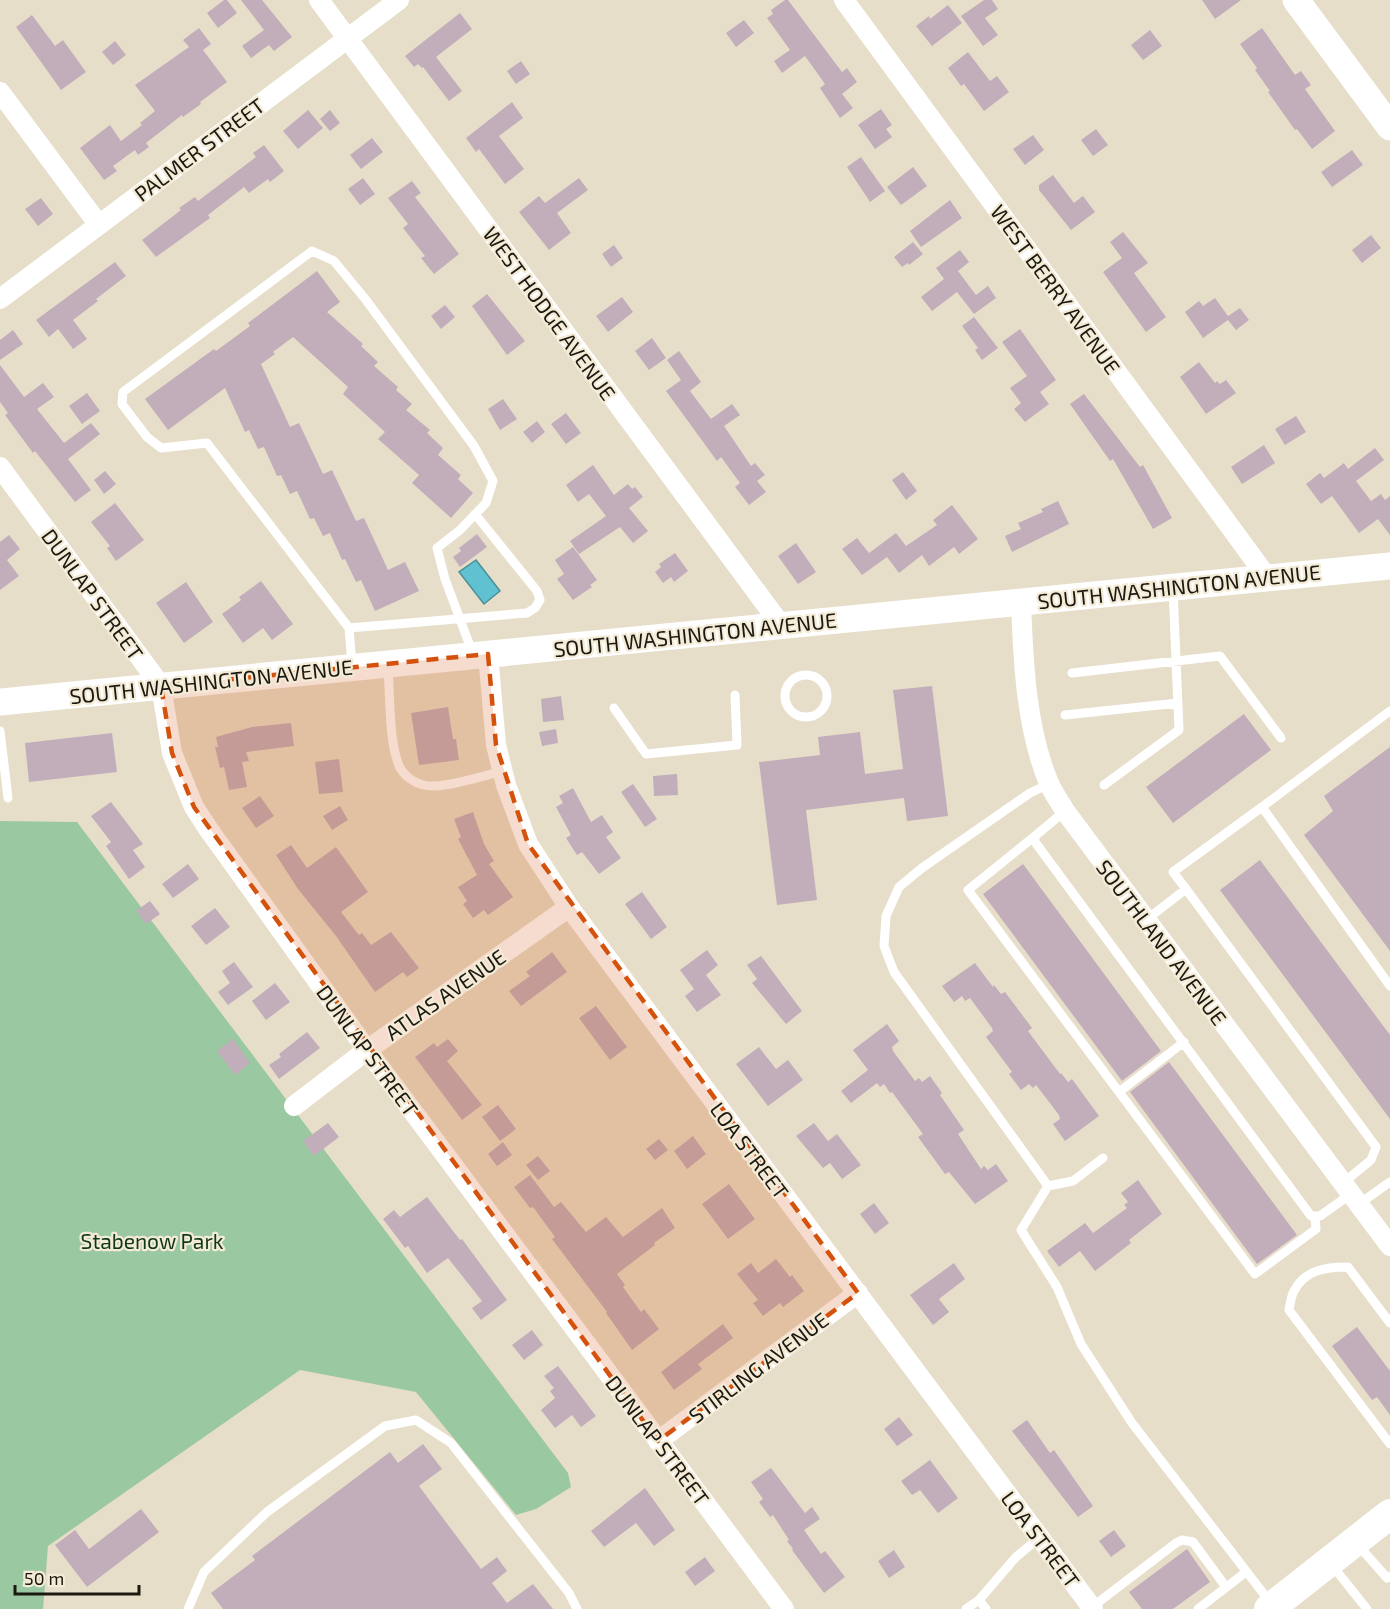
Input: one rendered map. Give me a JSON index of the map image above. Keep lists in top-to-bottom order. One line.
{"streets":{"street":["PALMER STREET","WEST BERRY AVENUE","WEST HODGE AVENUE","SOUTH WASHINGTON AVENUE","DUNLAP STREET","SOUTHLAND AVENUE","ATLAS AVENUE","LOA STREET","STIRLING AVENUE"]},"crossings":[["PALMER STREET","WEST HODGE AVENUE"],["WEST BERRY AVENUE","SOUTH WASHINGTON AVENUE"],["WEST HODGE AVENUE","SOUTH WASHINGTON AVENUE"],["SOUTH WASHINGTON AVENUE","DUNLAP STREET"],["SOUTH WASHINGTON AVENUE","SOUTHLAND AVENUE"],["SOUTH WASHINGTON AVENUE","LOA STREET"],["DUNLAP STREET","ATLAS AVENUE"],["DUNLAP STREET","STIRLING AVENUE"],["ATLAS AVENUE","LOA STREET"],["LOA STREET","STIRLING AVENUE"]],"parks":["Stabenow Park"],"scale_bar":"50 m"}
